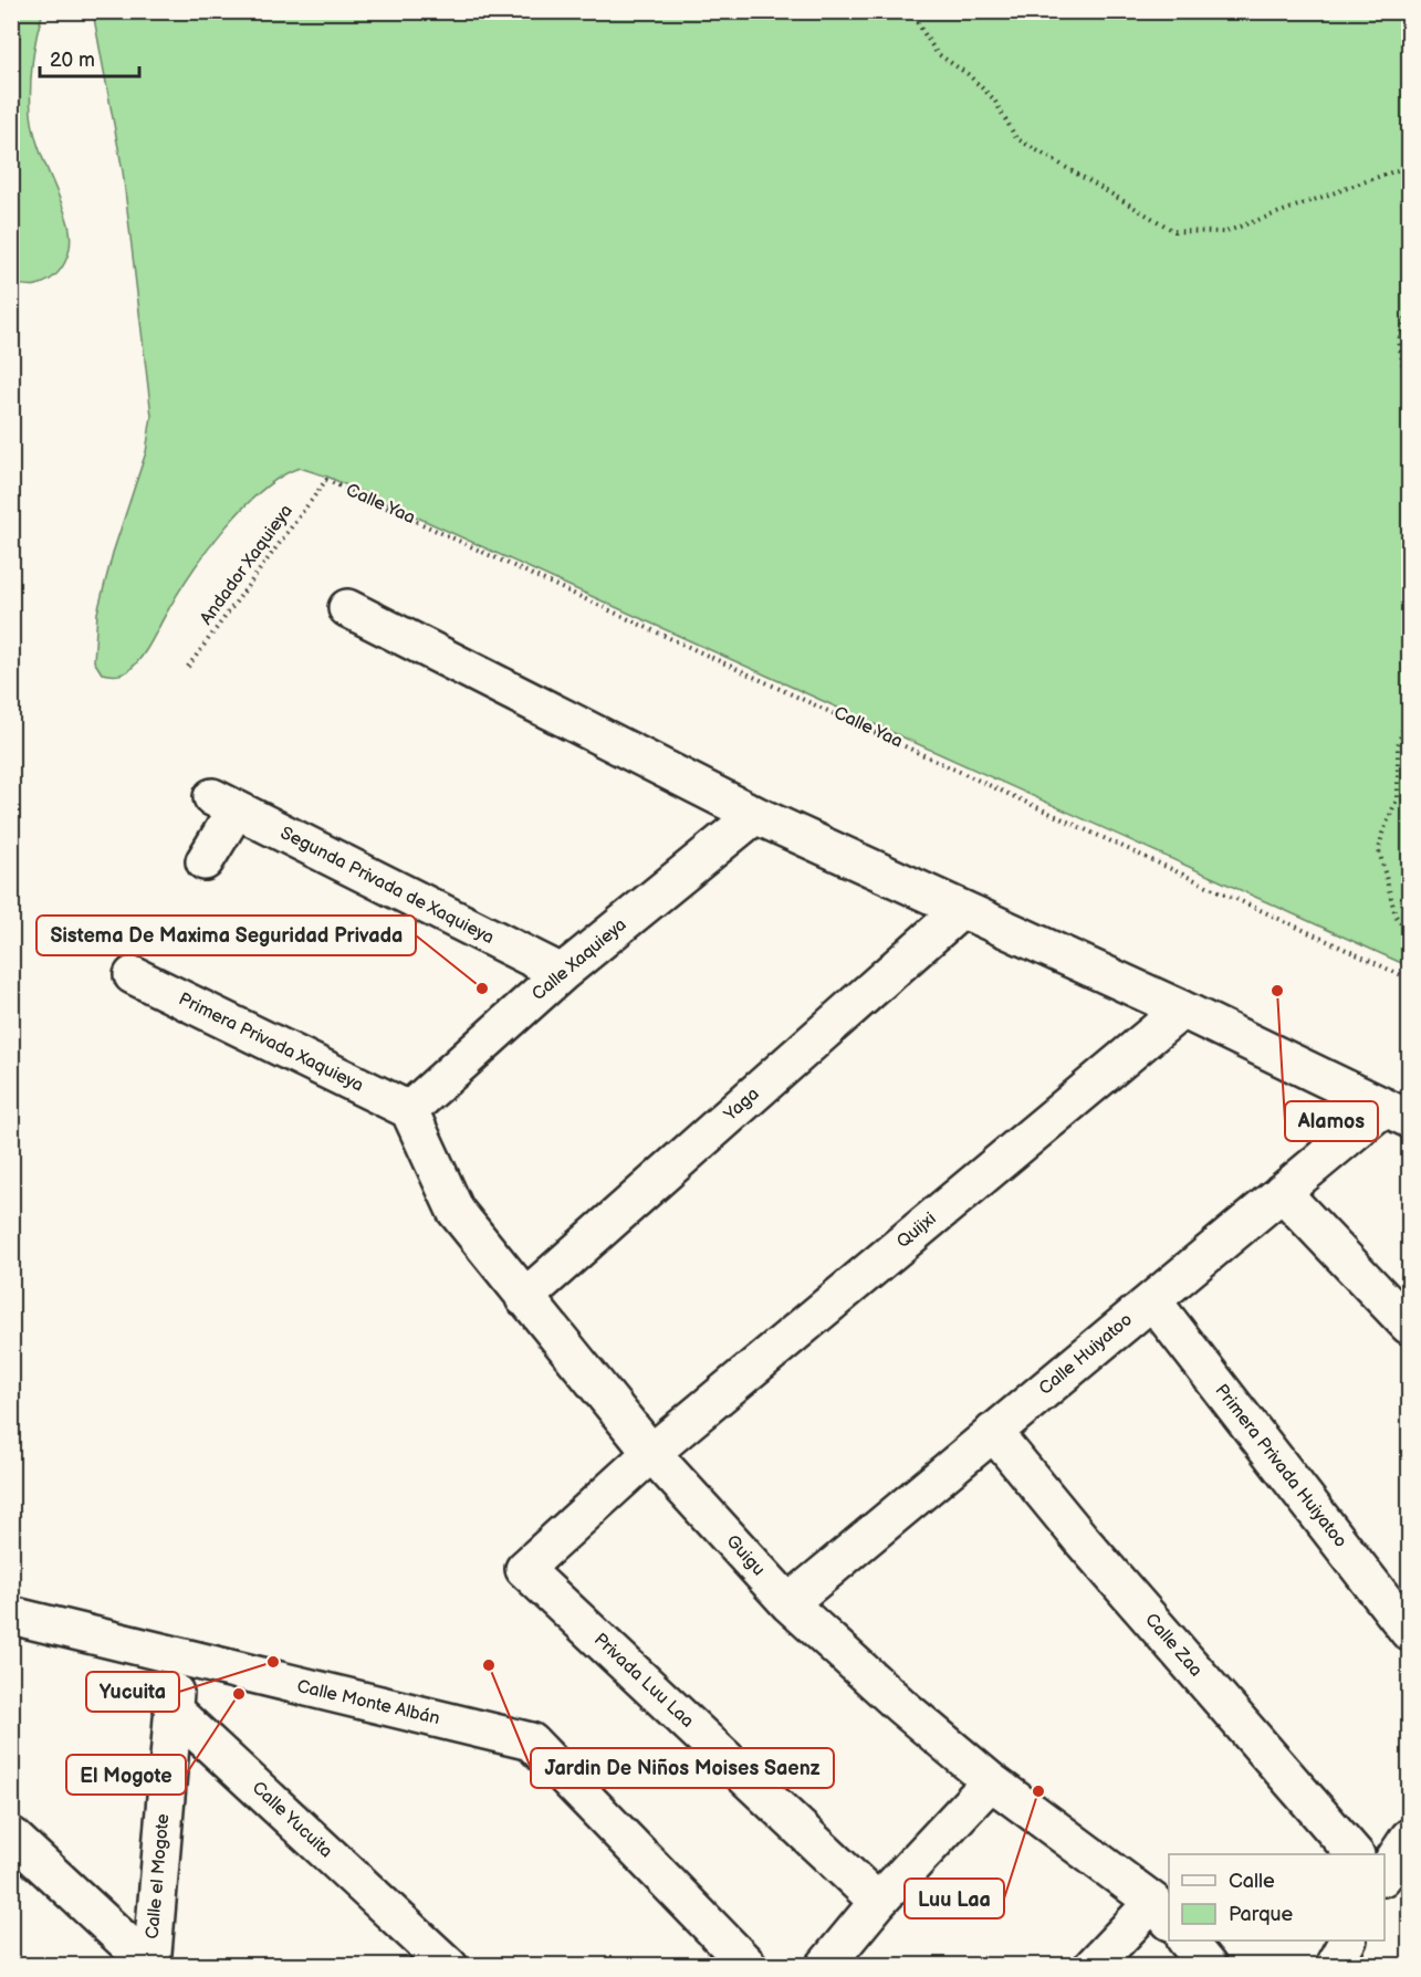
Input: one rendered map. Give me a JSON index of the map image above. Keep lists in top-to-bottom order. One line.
{"streets":{"street":["Segunda Privada de Xaquieya","Calle Xaquieya","Primera Privada Xaquieya","Yaga","Quijxi","Calle Huiyatoo","Primera Privada Huiyatoo","Guigu","Calle Zaa","Privada Luu Laa","Calle Monte Albán","Calle Yucuita","Calle el Mogote"],"path":["Calle Yaa","Andador Xaquieya"]},"crossings":[["Calle Yaa","Andador Xaquieya"],["Segunda Privada de Xaquieya","Calle Xaquieya"],["Calle Xaquieya","Primera Privada Xaquieya"],["Calle Xaquieya","Guigu"],["Primera Privada Xaquieya","Guigu"],["Yaga","Guigu"],["Quijxi","Guigu"],["Quijxi","Privada Luu Laa"],["Calle Huiyatoo","Primera Privada Huiyatoo"],["Calle Huiyatoo","Guigu"],["Calle Huiyatoo","Calle Zaa"],["Calle Yucuita","Calle el Mogote"]],"places":["Sistema De Maxima Seguridad Privada","Alamos","Yucuita","Jardin De Niños Moises Saenz","El Mogote","Luu Laa"],"legend":["Calle","Parque"],"scale_bar":"20 m"}
